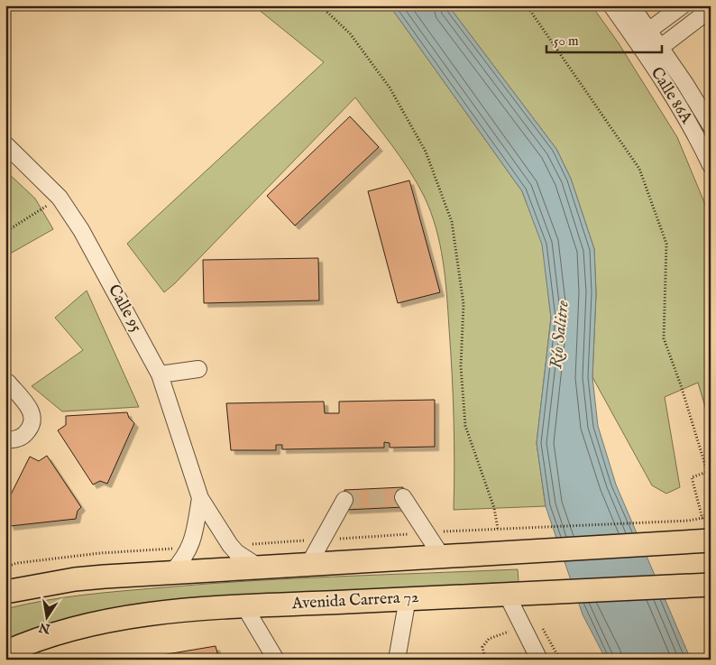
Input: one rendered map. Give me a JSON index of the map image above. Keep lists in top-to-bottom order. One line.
{"streets":{"highway":["Avenida Carrera 72"],"street":["Calle 86A","Calle 95"]},"water":["Río Salitre"],"scale_bar":"50 m","north":"bottom"}
